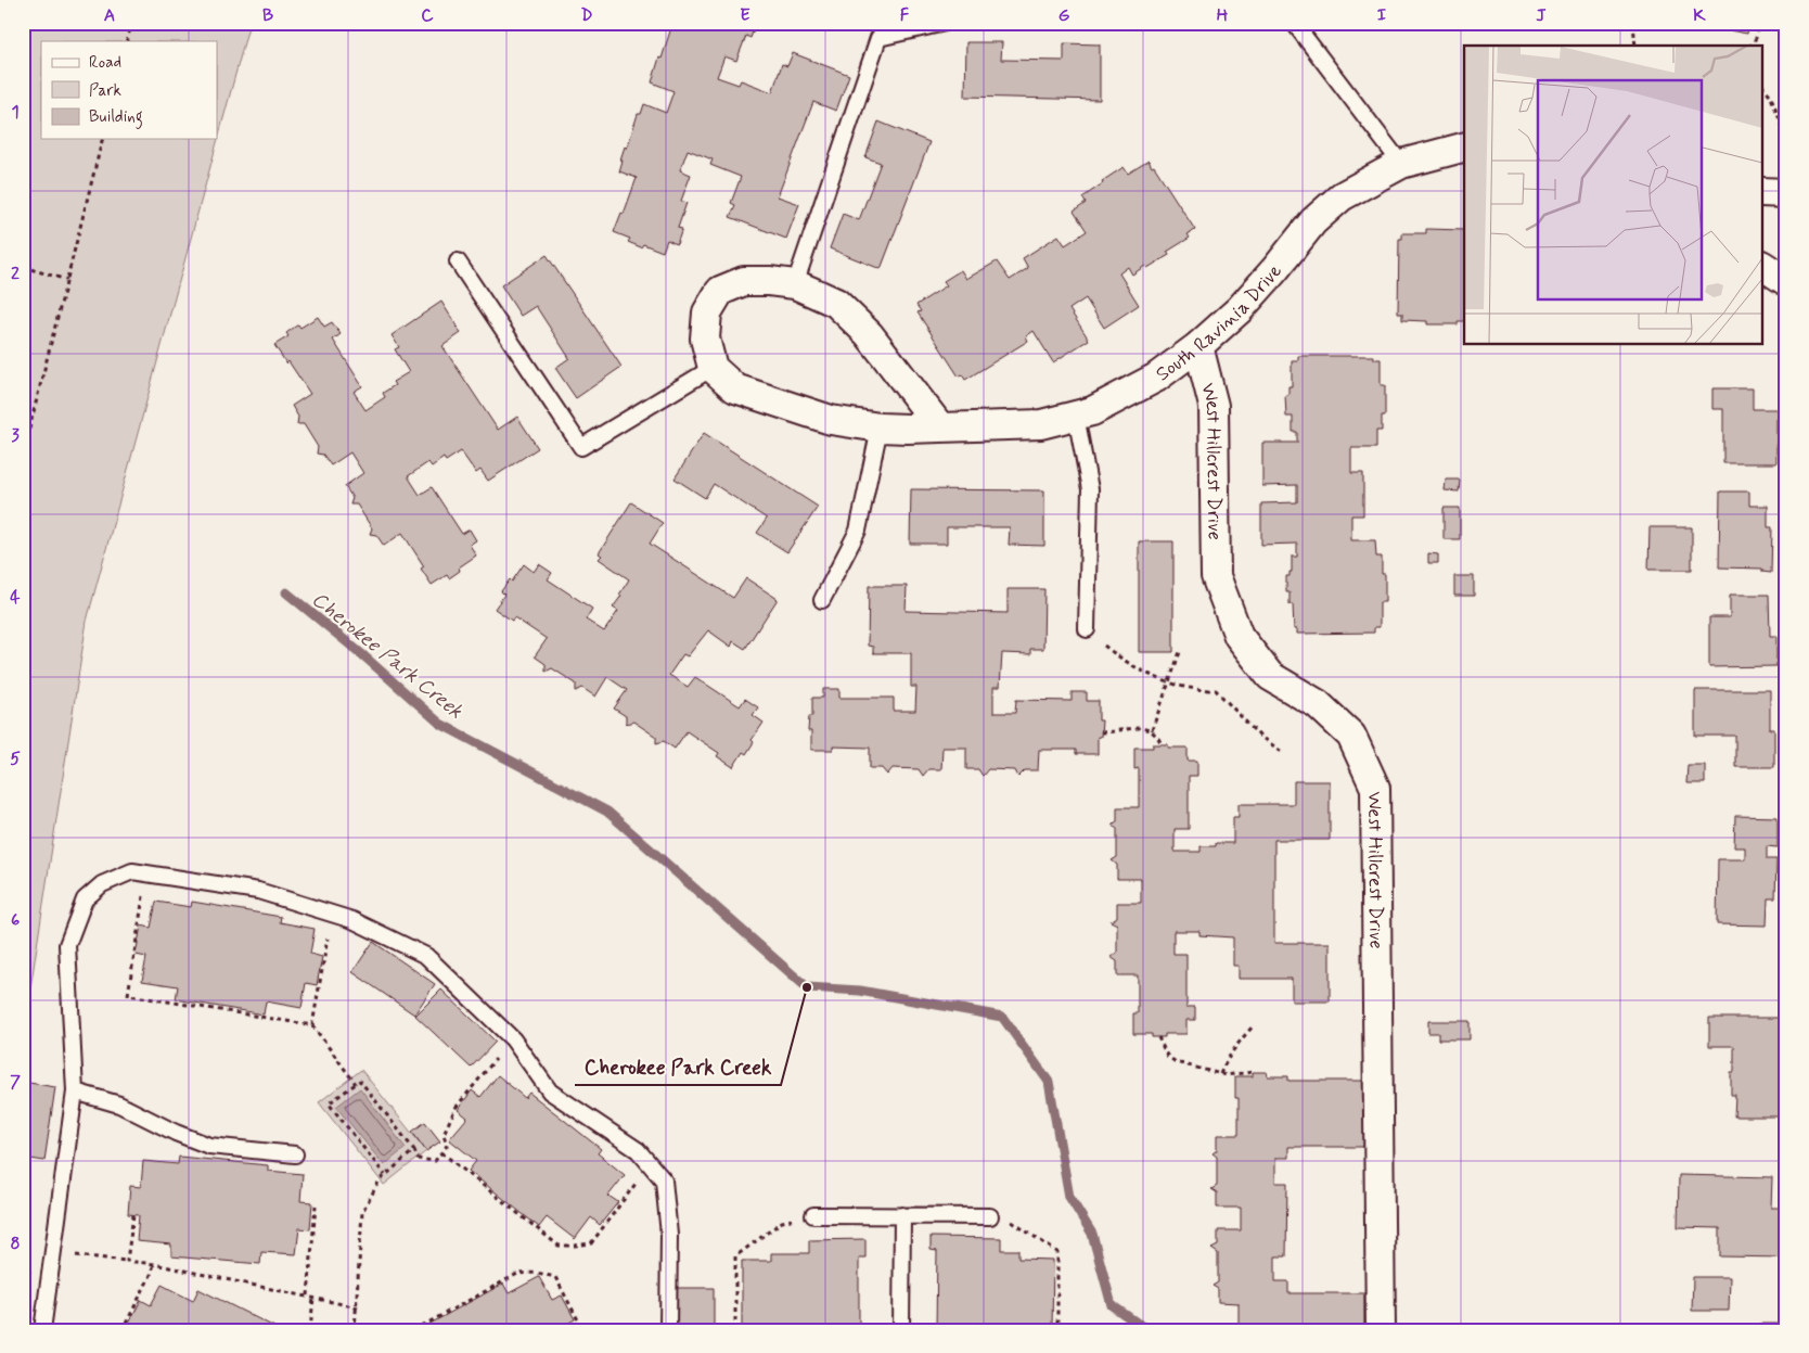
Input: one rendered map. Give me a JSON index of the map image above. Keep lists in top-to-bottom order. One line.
{"streets":{"street":["South Ravinia Drive","West Hillcrest Drive"]},"crossings":[["South Ravinia Drive","West Hillcrest Drive"]],"water":["Cherokee Park Creek"],"places":["Cherokee Park Creek"],"legend":["Road","Park","Building"],"grid":{"columns":["A","B","C","D","E","F","G","H","I","J","K"],"rows":["1","2","3","4","5","6","7","8"]}}
